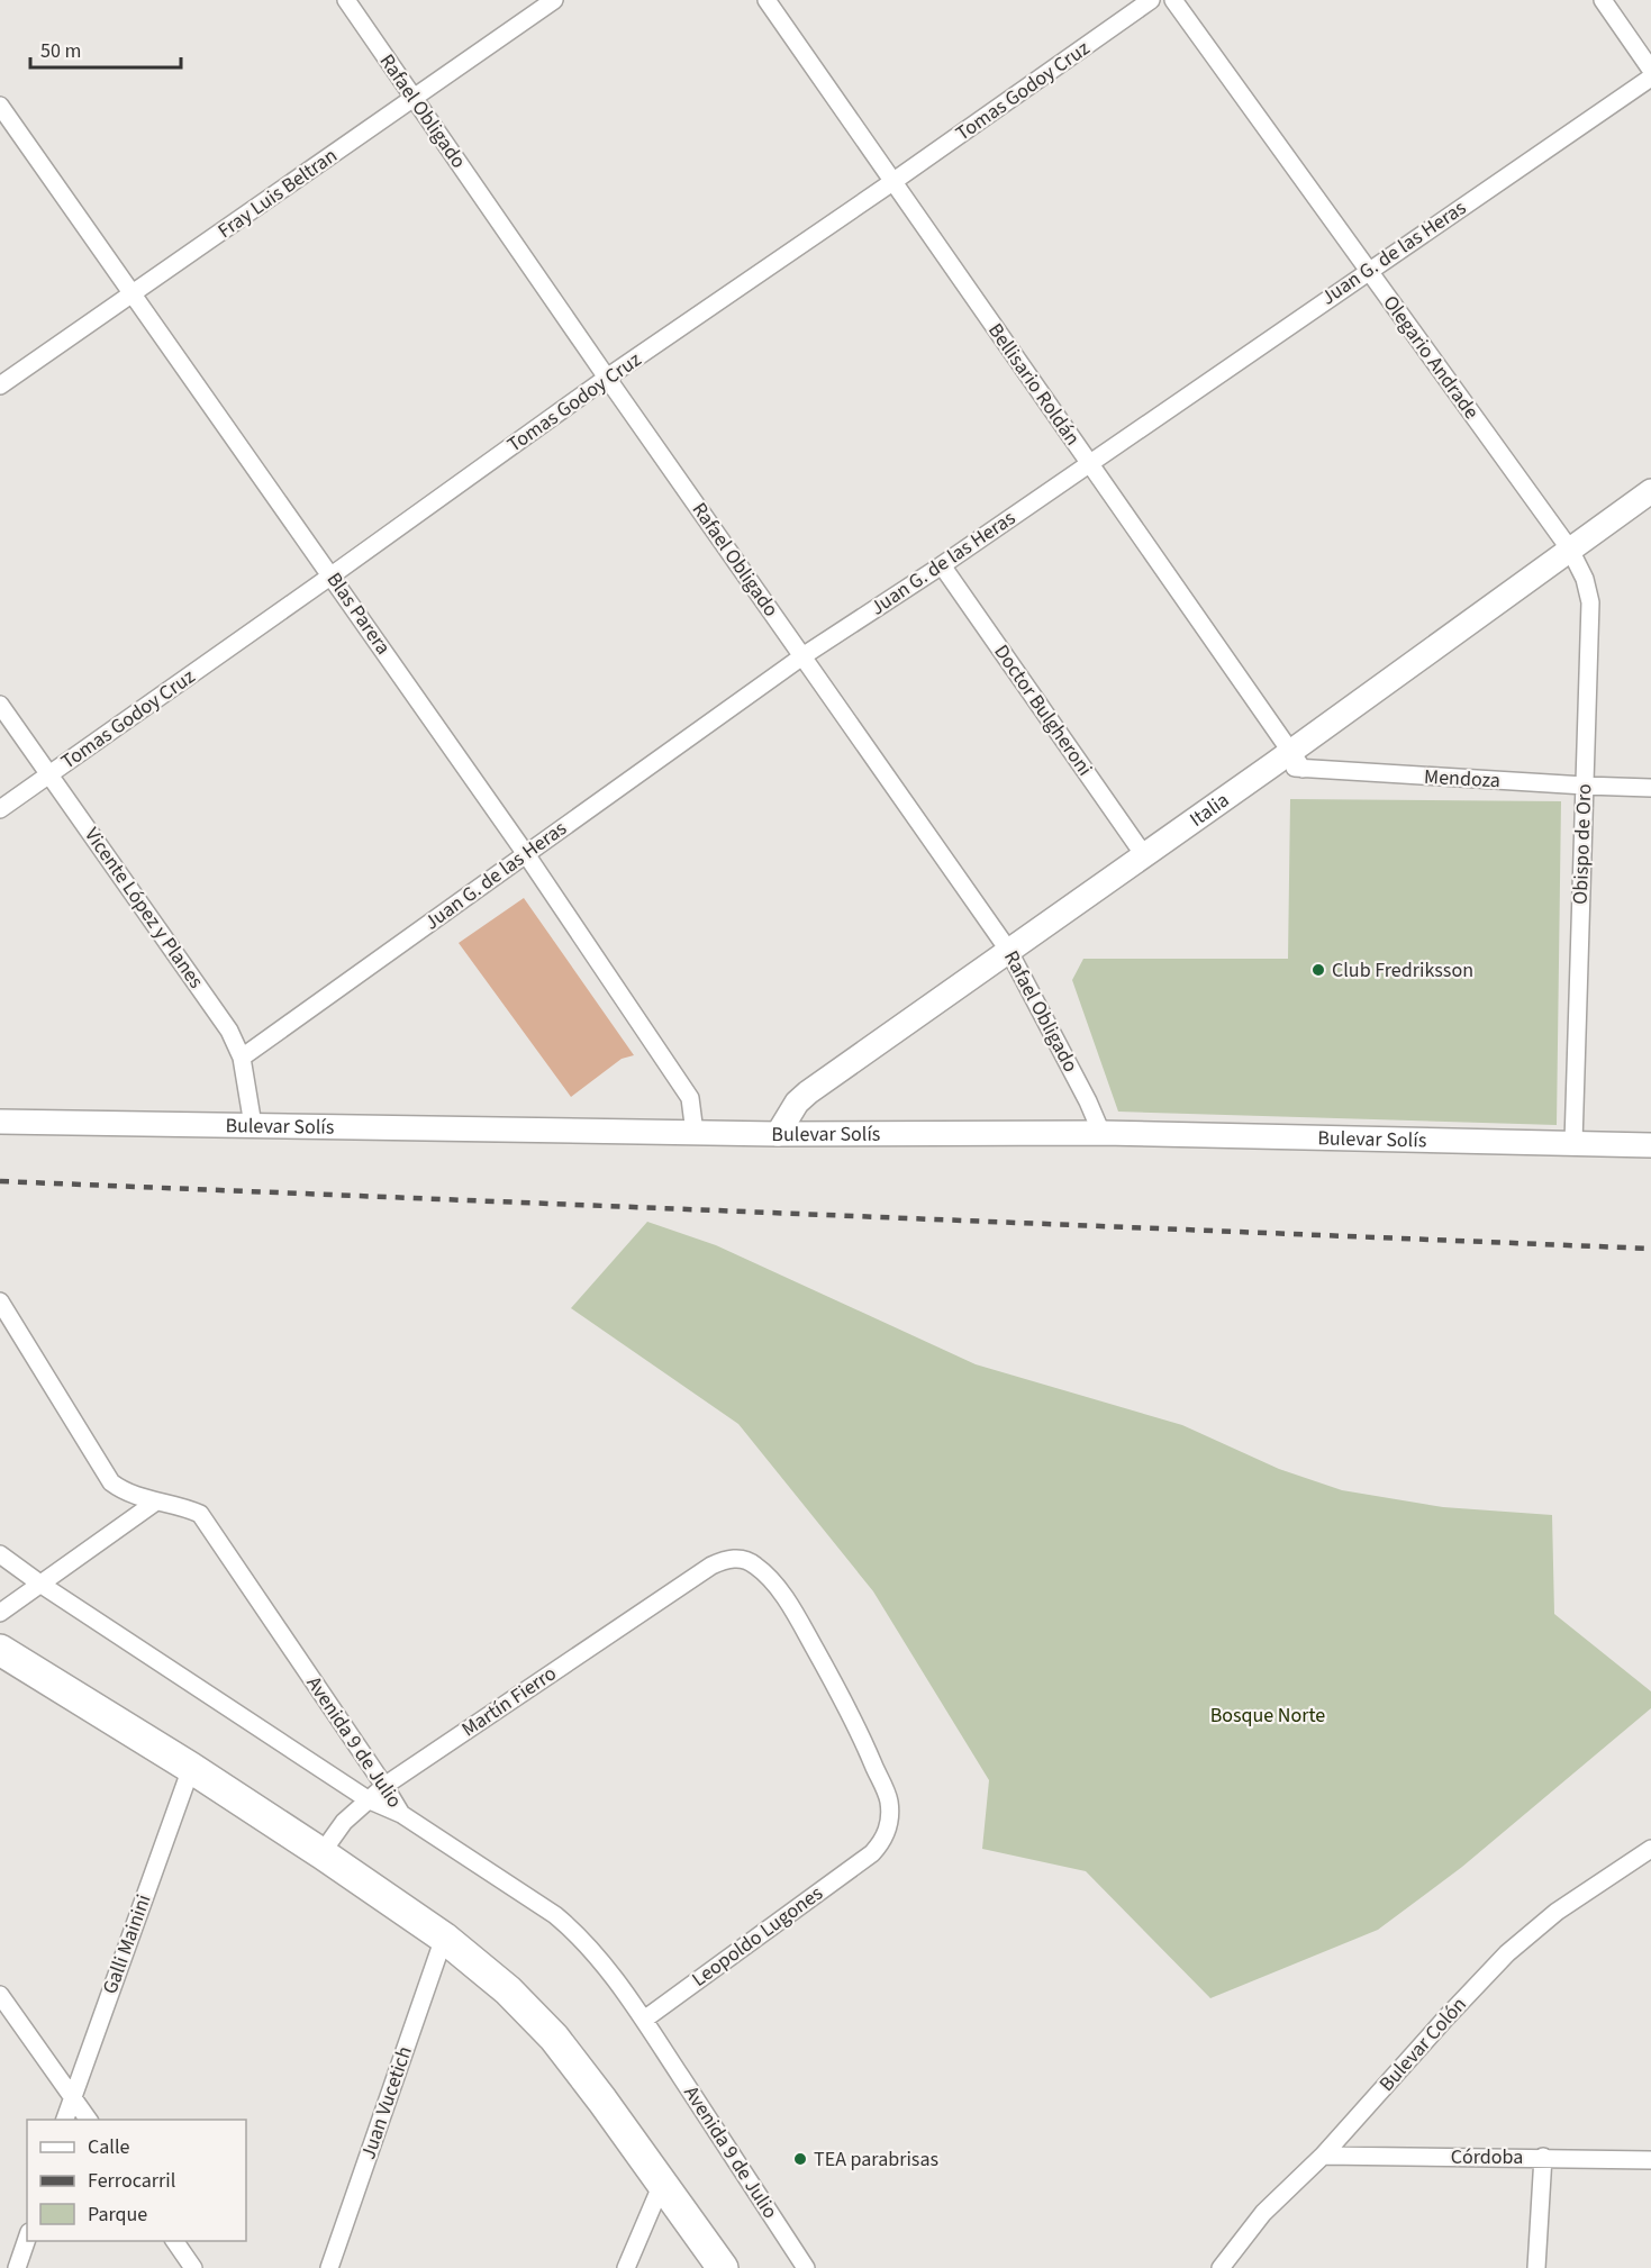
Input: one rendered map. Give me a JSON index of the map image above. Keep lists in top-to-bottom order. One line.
{"streets":{"street":["Tomas Godoy Cruz","Rafael Obligado","Fray Luis Beltran","Juan G. de las Heras","Olegario Andrade","Bellisario Roldán","Blas Parera","Doctor Bulgheroni","Mendoza","Italia","Obispo de Oro","Vicente López y Planes","Bulevar Solís","Martín Fierro","Avenida 9 de Julio","Leopoldo Lugones","Galli Mainini","Bulevar Colón","Juan Vucetich","Córdoba"]},"crossings":[["Tomas Godoy Cruz","Rafael Obligado"],["Tomas Godoy Cruz","Bellisario Roldán"],["Tomas Godoy Cruz","Blas Parera"],["Tomas Godoy Cruz","Vicente López y Planes"],["Rafael Obligado","Fray Luis Beltran"],["Rafael Obligado","Juan G. de las Heras"],["Rafael Obligado","Italia"],["Rafael Obligado","Bulevar Solís"],["Fray Luis Beltran","Blas Parera"],["Juan G. de las Heras","Olegario Andrade"],["Juan G. de las Heras","Bellisario Roldán"],["Juan G. de las Heras","Blas Parera"],["Juan G. de las Heras","Doctor Bulgheroni"],["Juan G. de las Heras","Vicente López y Planes"],["Olegario Andrade","Italia"],["Olegario Andrade","Obispo de Oro"],["Bellisario Roldán","Mendoza"],["Bellisario Roldán","Italia"],["Blas Parera","Bulevar Solís"],["Doctor Bulgheroni","Italia"],["Mendoza","Italia"],["Mendoza","Obispo de Oro"],["Italia","Obispo de Oro"],["Italia","Bulevar Solís"],["Obispo de Oro","Bulevar Solís"],["Vicente López y Planes","Bulevar Solís"],["Martín Fierro","Avenida 9 de Julio"],["Martín Fierro","Leopoldo Lugones"],["Avenida 9 de Julio","Leopoldo Lugones"],["Bulevar Colón","Córdoba"]],"parks":["Bosque Norte"],"places":["Club Fredriksson","TEA parabrisas"],"legend":["Calle","Ferrocarril","Parque"],"scale_bar":"50 m"}
